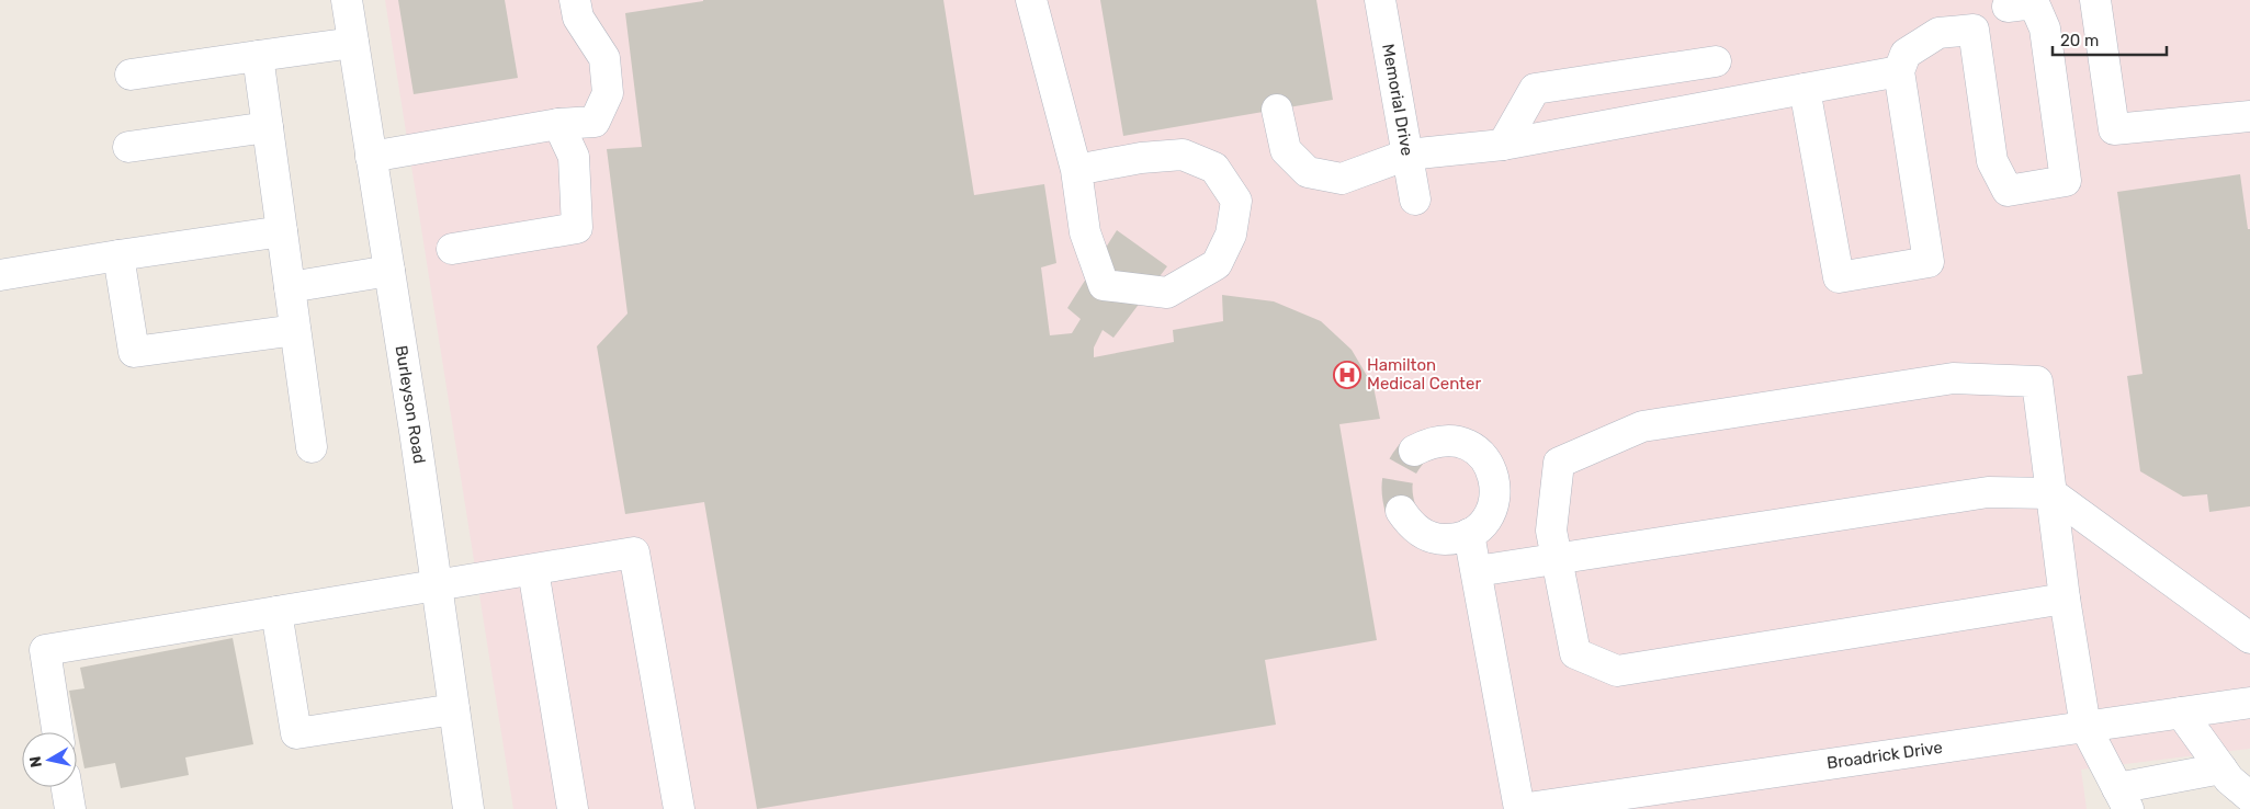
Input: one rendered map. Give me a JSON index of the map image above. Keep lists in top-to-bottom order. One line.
{"streets":{"street":["Memorial Drive","Burleyson Road","Broadrick Drive"]},"places":{"hospital":["Hamilton Medical Center"]},"scale_bar":"20 m","north":"left"}
